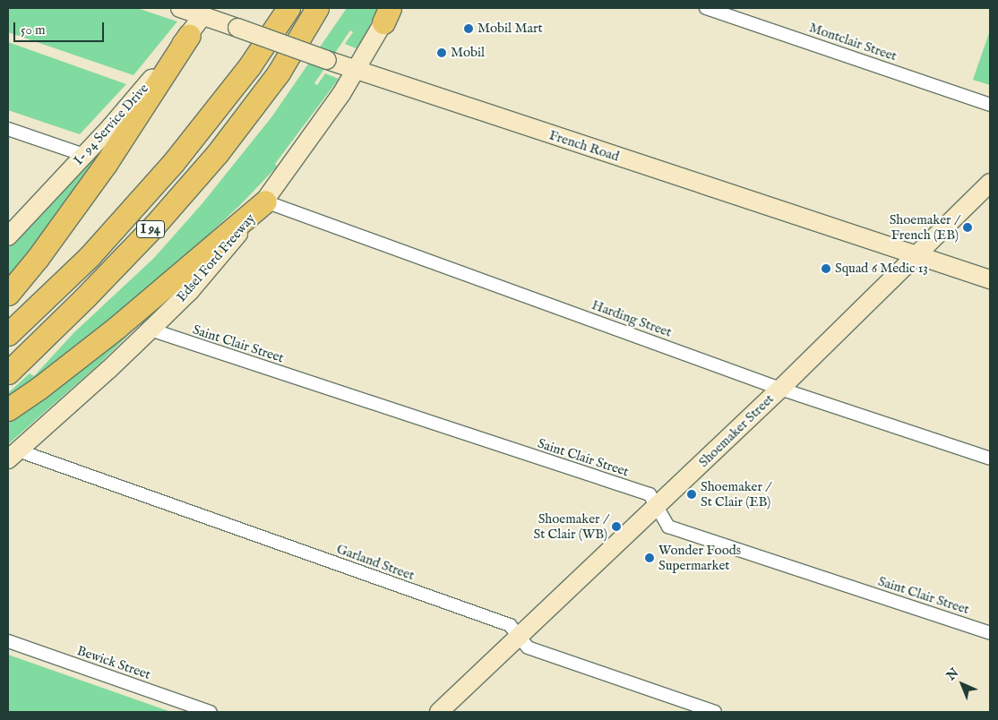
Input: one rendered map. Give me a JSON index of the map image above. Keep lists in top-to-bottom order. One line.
{"streets":{"highway":["I 94"],"street":["Montclair Street","I- 94 Service Drive","French Road","Edsel Ford Freeway","Harding Street","Saint Clair Street","Shoemaker Street","Garland Street","Bewick Street"]},"crossings":[["I- 94 Service Drive","French Road"],["French Road","Edsel Ford Freeway"],["French Road","Shoemaker Street"],["Edsel Ford Freeway","Harding Street"],["Edsel Ford Freeway","Saint Clair Street"],["Edsel Ford Freeway","Garland Street"],["Harding Street","Shoemaker Street"],["Saint Clair Street","Shoemaker Street"],["Shoemaker Street","Garland Street"]],"places":["Mobil Mart","Mobil","Shoemaker / French (EB)","Squad 6 Medic 13","Shoemaker / St Clair (EB)","Shoemaker / St Clair (WB)","Wonder Foods Supermarket"],"scale_bar":"50 m","north":"top left"}
